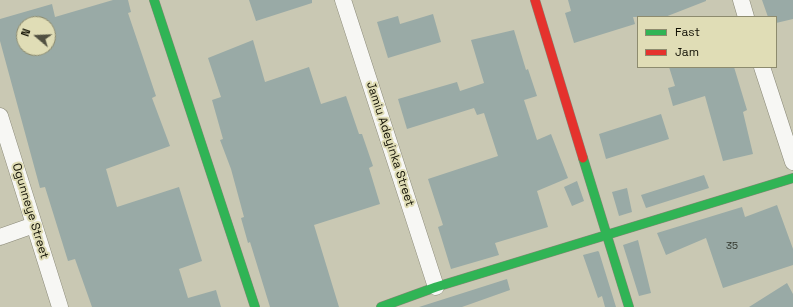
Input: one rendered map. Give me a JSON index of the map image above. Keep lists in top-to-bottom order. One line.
{"streets":{"street":["Jamiu Adeyinka Street","Ogunneye Street"]},"house_numbers":["35"],"legend":["Fast","Jam"],"north":"left"}
